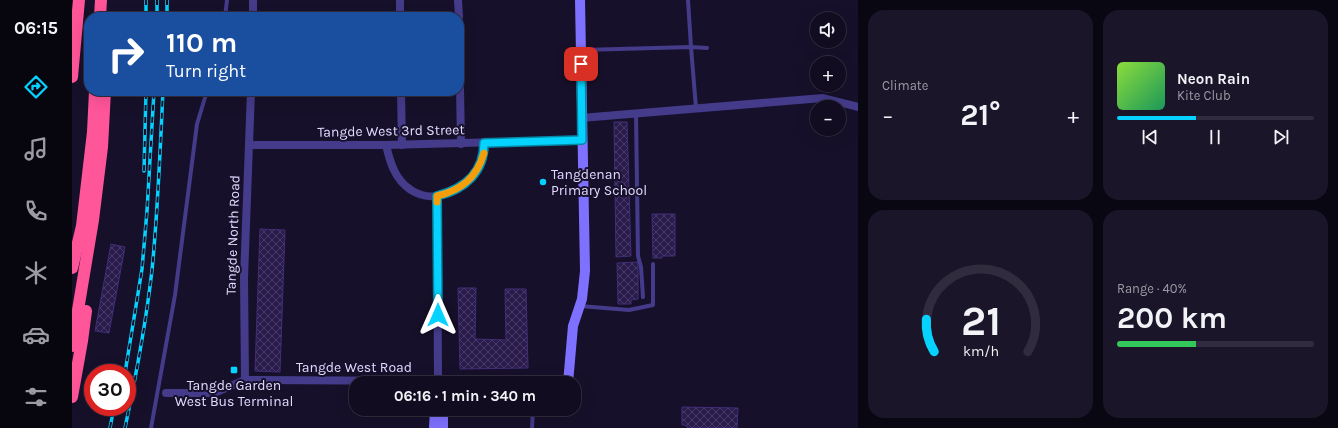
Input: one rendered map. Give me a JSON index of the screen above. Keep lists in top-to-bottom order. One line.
{"streets":{"street":["Tangde West 3rd Street","Tangde North Road","Tangde West Road"]},"crossings":[["Tangde West 3rd Street","Tangde North Road"],["Tangde North Road","Tangde West Road"]],"places":{"other":["Tangdenan Primary School"],"transit":["Tangde Garden West Bus Terminal"]},"page":{"tabs":"06:15","tile":["Climate",["Range · 40%","200 km"]],"map_buttons":["+","−"],"turn":["110 m","Turn right"],"song":["Neon Rain","Kite Club"],"heat":["−","21°","+"],"limit":"30","trip":"06:16 · 1 min · 340 m","gauge":["21","km/h"]}}
